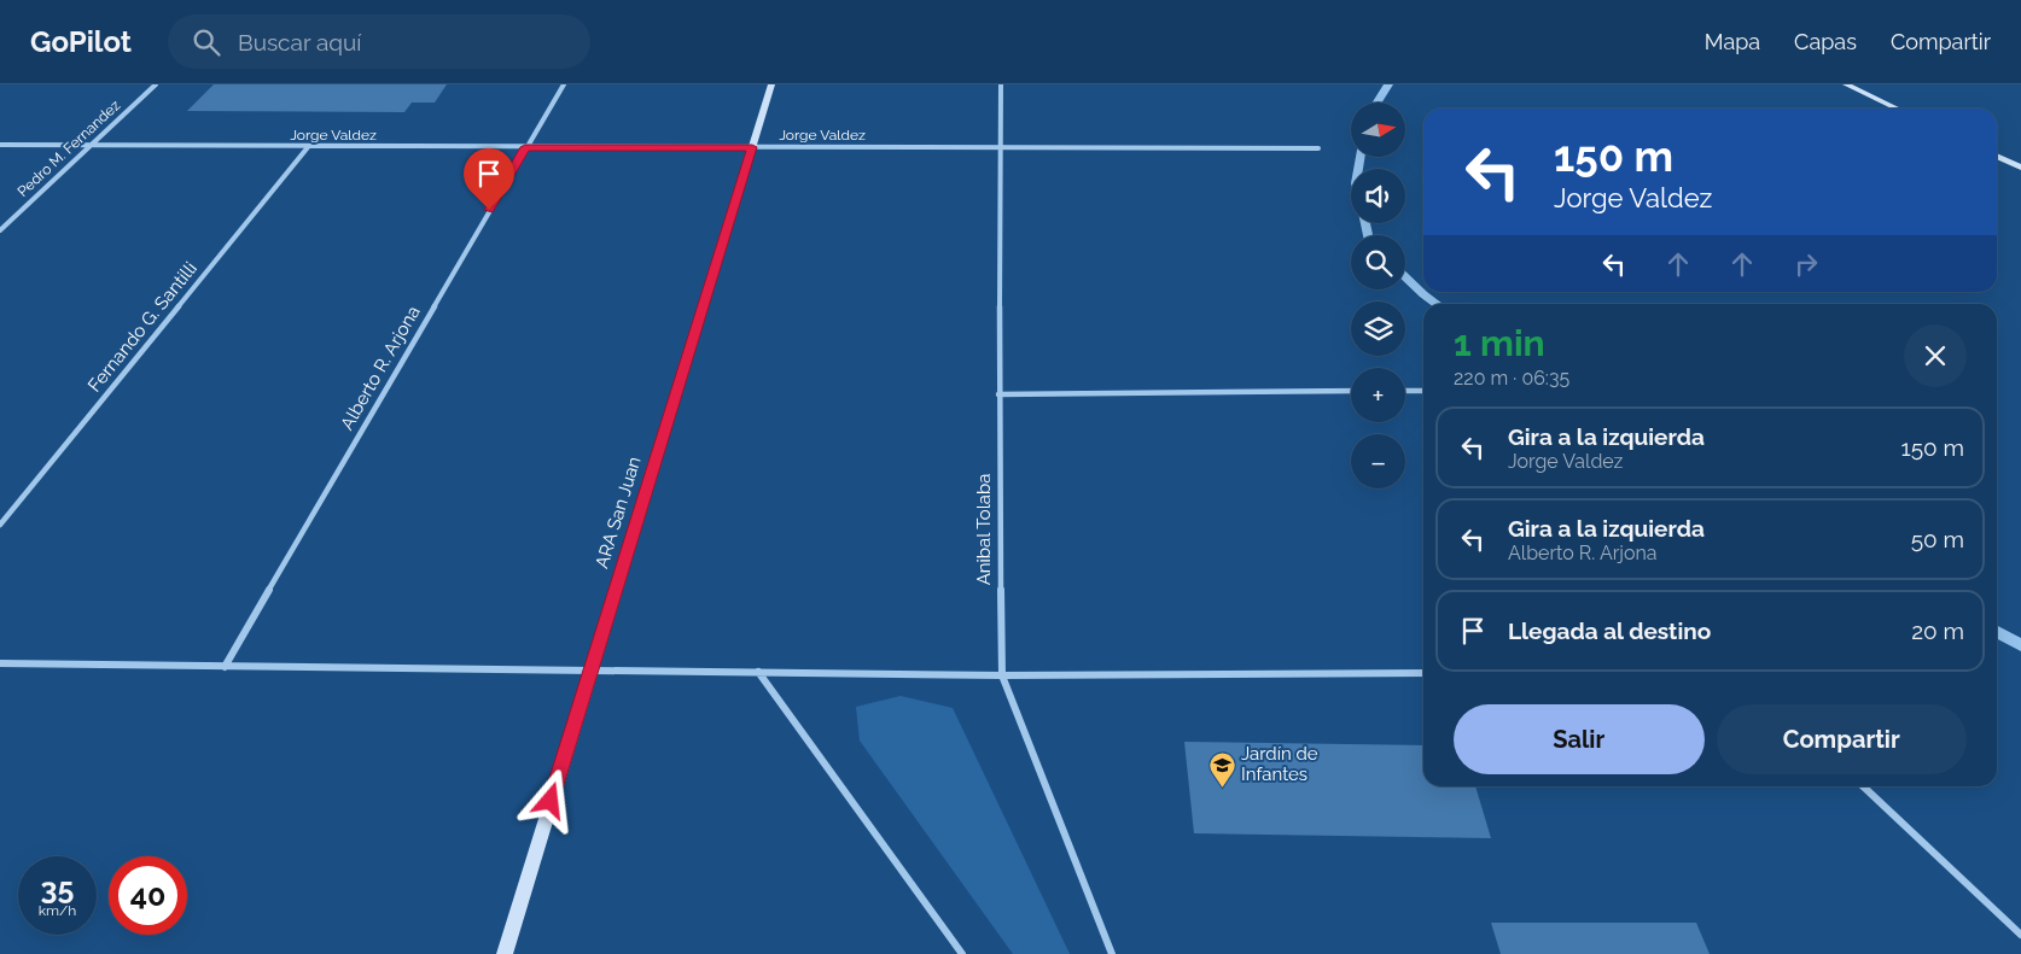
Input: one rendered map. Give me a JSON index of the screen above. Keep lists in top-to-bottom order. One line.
{"streets":{"street":["Jorge Valdez","Pedro M. Fernandez","Fernando G. Santilli","Alberto R. Arjona","ARA San Juan","Anibal Tolaba"]},"crossings":[["Jorge Valdez","Pedro M. Fernandez"],["Jorge Valdez","Fernando G. Santilli"],["Jorge Valdez","Alberto R. Arjona"],["Jorge Valdez","ARA San Juan"],["Jorge Valdez","Anibal Tolaba"]],"places":{"school or university":["Jardín de Infantes"]},"north":"right","page":{"header":"GoPilot","search":"Buscar aquí","nav":["Mapa","Capas","Compartir"],"map_buttons":["+","−"],"turn":["150 m","Jorge Valdez"],"heading":["1 min","220 m · 06:35"],"list":[{"name":"Gira a la izquierda","note":"Jorge Valdez","value":"150 m"},{"name":"Gira a la izquierda","note":"Alberto R. Arjona","value":"50 m"},{"name":"Llegada al destino","value":"20 m"}],"buttons":["Salir","Compartir"],"speed":"35 km/h","limit":"40"}}
